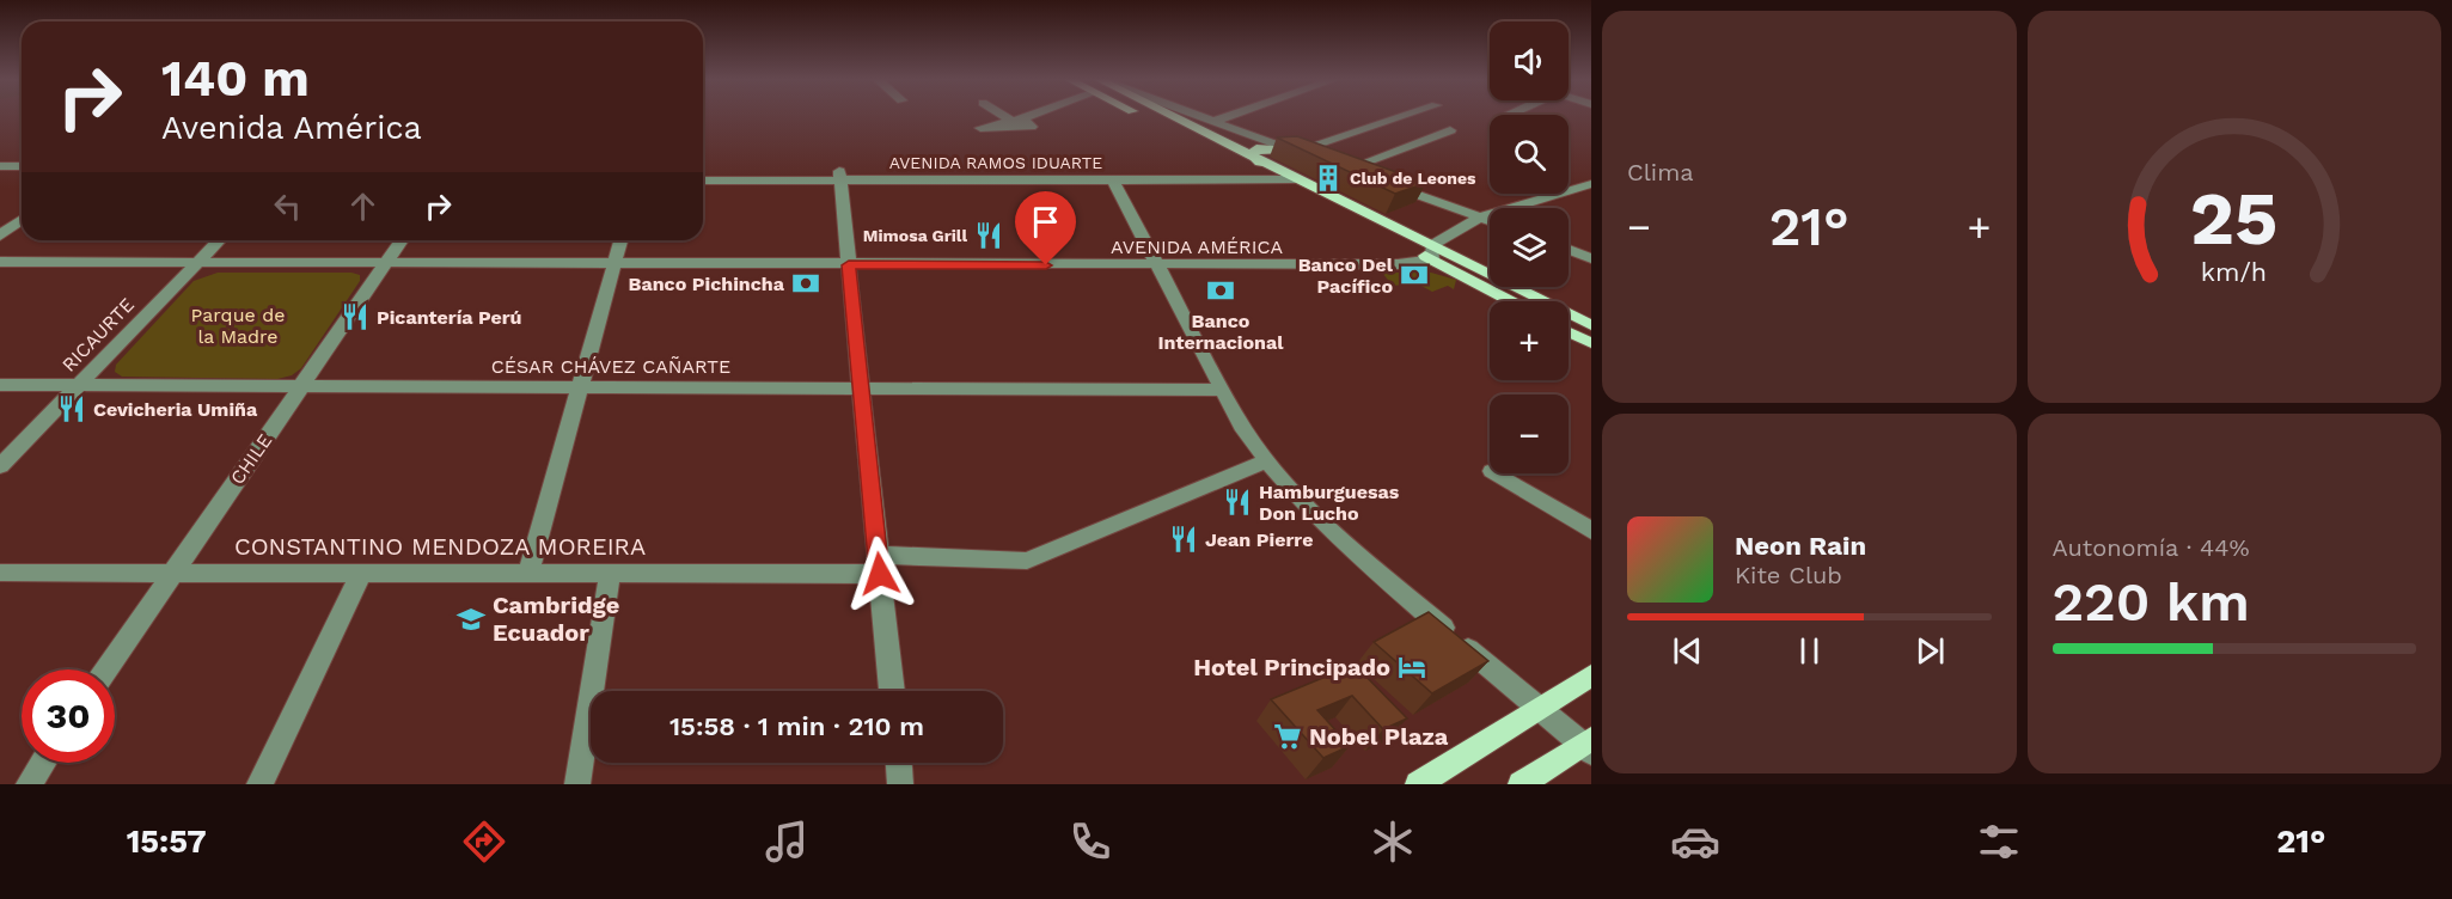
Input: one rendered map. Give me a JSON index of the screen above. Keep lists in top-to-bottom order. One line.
{"streets":{"street":["AVENIDA RAMOS IDUARTE","AVENIDA AMÉRICA","RICAURTE","CÉSAR CHÁVEZ CAÑARTE","CHILE","CONSTANTINO MENDOZA MOREIRA"]},"crossings":[["AVENIDA AMÉRICA","RICAURTE"],["AVENIDA AMÉRICA","CHILE"],["RICAURTE","CÉSAR CHÁVEZ CAÑARTE"],["CÉSAR CHÁVEZ CAÑARTE","CHILE"],["CHILE","CONSTANTINO MENDOZA MOREIRA"]],"parks":["Parque de la Madre"],"places":{"building":["Club de Leones"],"restaurant":["Mimosa Grill","Picantería Perú","Cevicheria Umiña","Hamburguesas Don Lucho","Jean Pierre"],"bank":["Banco Del Pacífico","Banco Pichincha","Banco Internacional"],"school or university":["Cambridge Ecuador"],"hotel":["Hotel Principado"],"supermarket":["Nobel Plaza"]},"page":{"tile":["Clima",["Autonomía · 44%","220 km"]],"map_buttons":["+","−"],"turn":["140 m","Avenida América"],"heat":["−","21°","+"],"song":["Neon Rain","Kite Club"],"limit":"30","trip":"15:58 · 1 min · 210 m","tabs":["15:57","21°"],"gauge":["25","km/h"]}}
